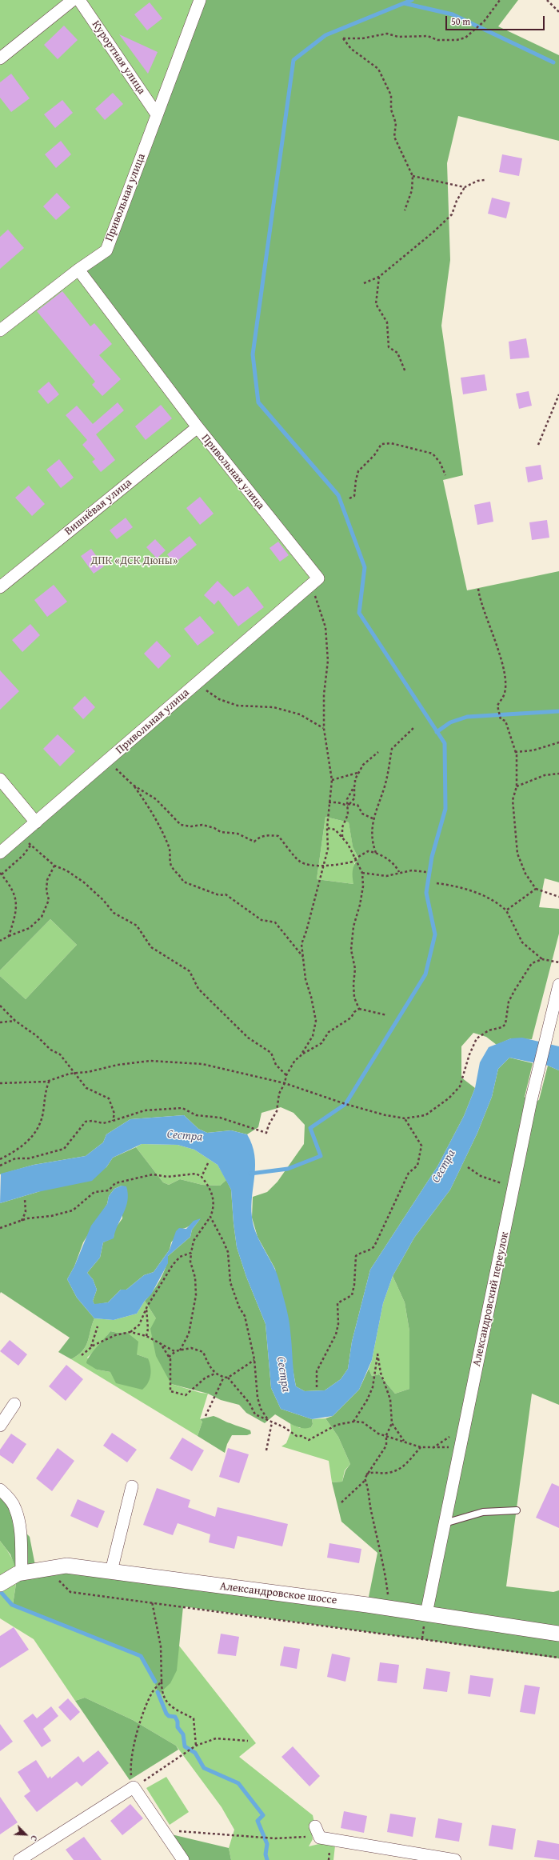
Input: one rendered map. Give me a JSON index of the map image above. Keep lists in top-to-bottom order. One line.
{"streets":{"street":["Курортная улица","Привольная улица","Вишнёвая улица","Александровский переулок","Александровское шоссе"]},"crossings":[["Курортная улица","Привольная улица"],["Привольная улица","Вишнёвая улица"],["Александровский переулок","Александровское шоссе"]],"water":["Сестра"],"parks":["ДПК «ДСК Дюны»"],"scale_bar":"50 m","north":"bottom right"}
